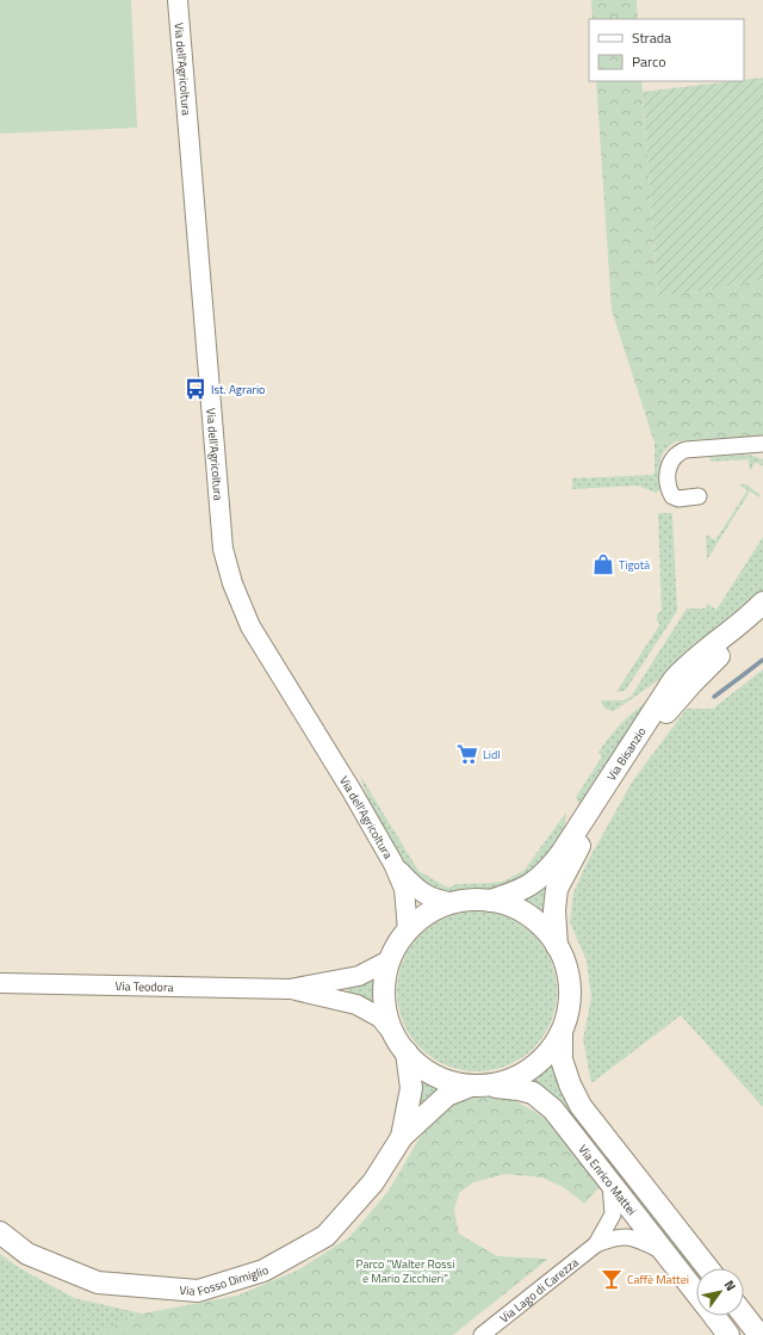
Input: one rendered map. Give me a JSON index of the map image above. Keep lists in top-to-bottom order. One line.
{"streets":{"main road":["Via Bisanzio","Via Enrico Mattei","Via Fosso Dimiglio"],"street":["Via dell'Agricoltura","Via Teodora","Via Lago di Carezza"]},"crossings":[["Via dell'Agricoltura","Via Fosso Dimiglio"],["Via Bisanzio","Via Fosso Dimiglio"],["Via Teodora","Via Enrico Mattei"],["Via Teodora","Via Fosso Dimiglio"],["Via Enrico Mattei","Via Fosso Dimiglio"],["Via Enrico Mattei","Via Lago di Carezza"]],"parks":["Parco \"Walter Rossi e Mario Zicchieri\""],"places":{"bus stop":["Ist. Agrario"],"shop":["Tigotà"],"supermarket":["Lidl"],"bar":["Caffè Mattei"]},"legend":["Strada","Parco"],"north":"top right"}
